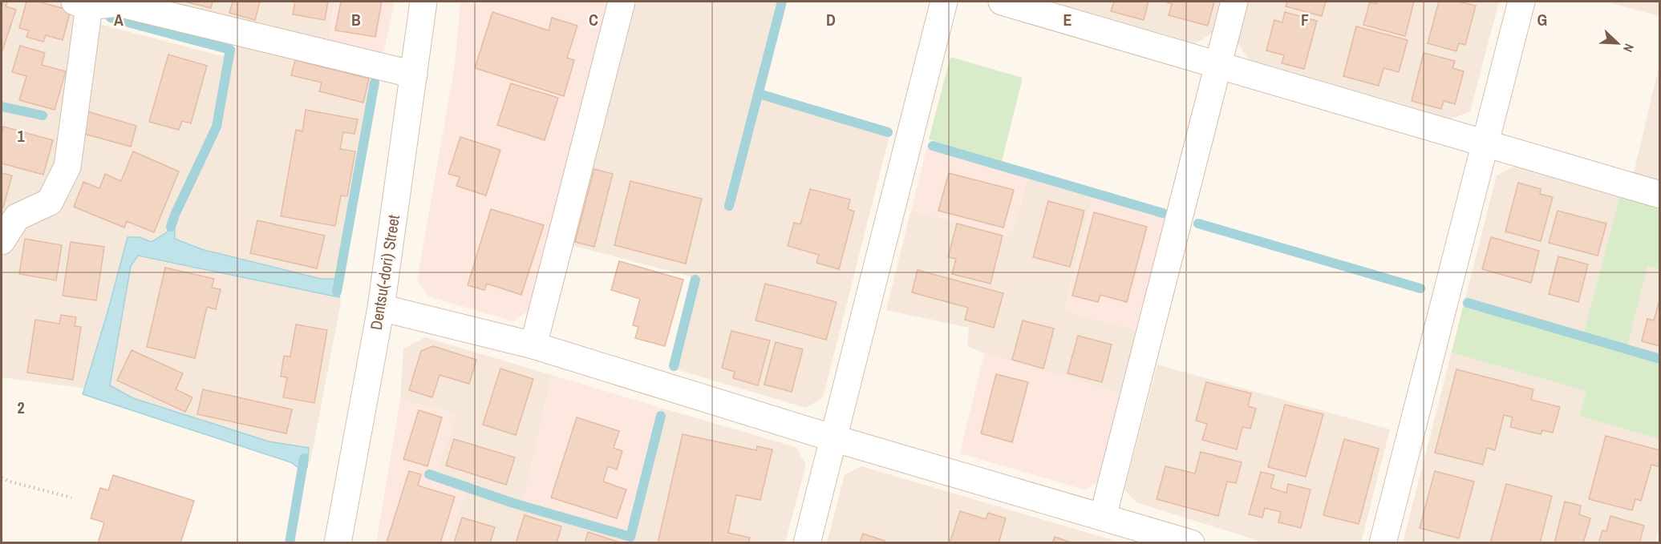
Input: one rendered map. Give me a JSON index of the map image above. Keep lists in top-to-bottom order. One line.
{"streets":{"street":["Dentsu(-dori) Street"]},"north":"bottom right","grid":{"columns":["A","B","C","D","E","F","G"],"rows":["1","2"]}}
